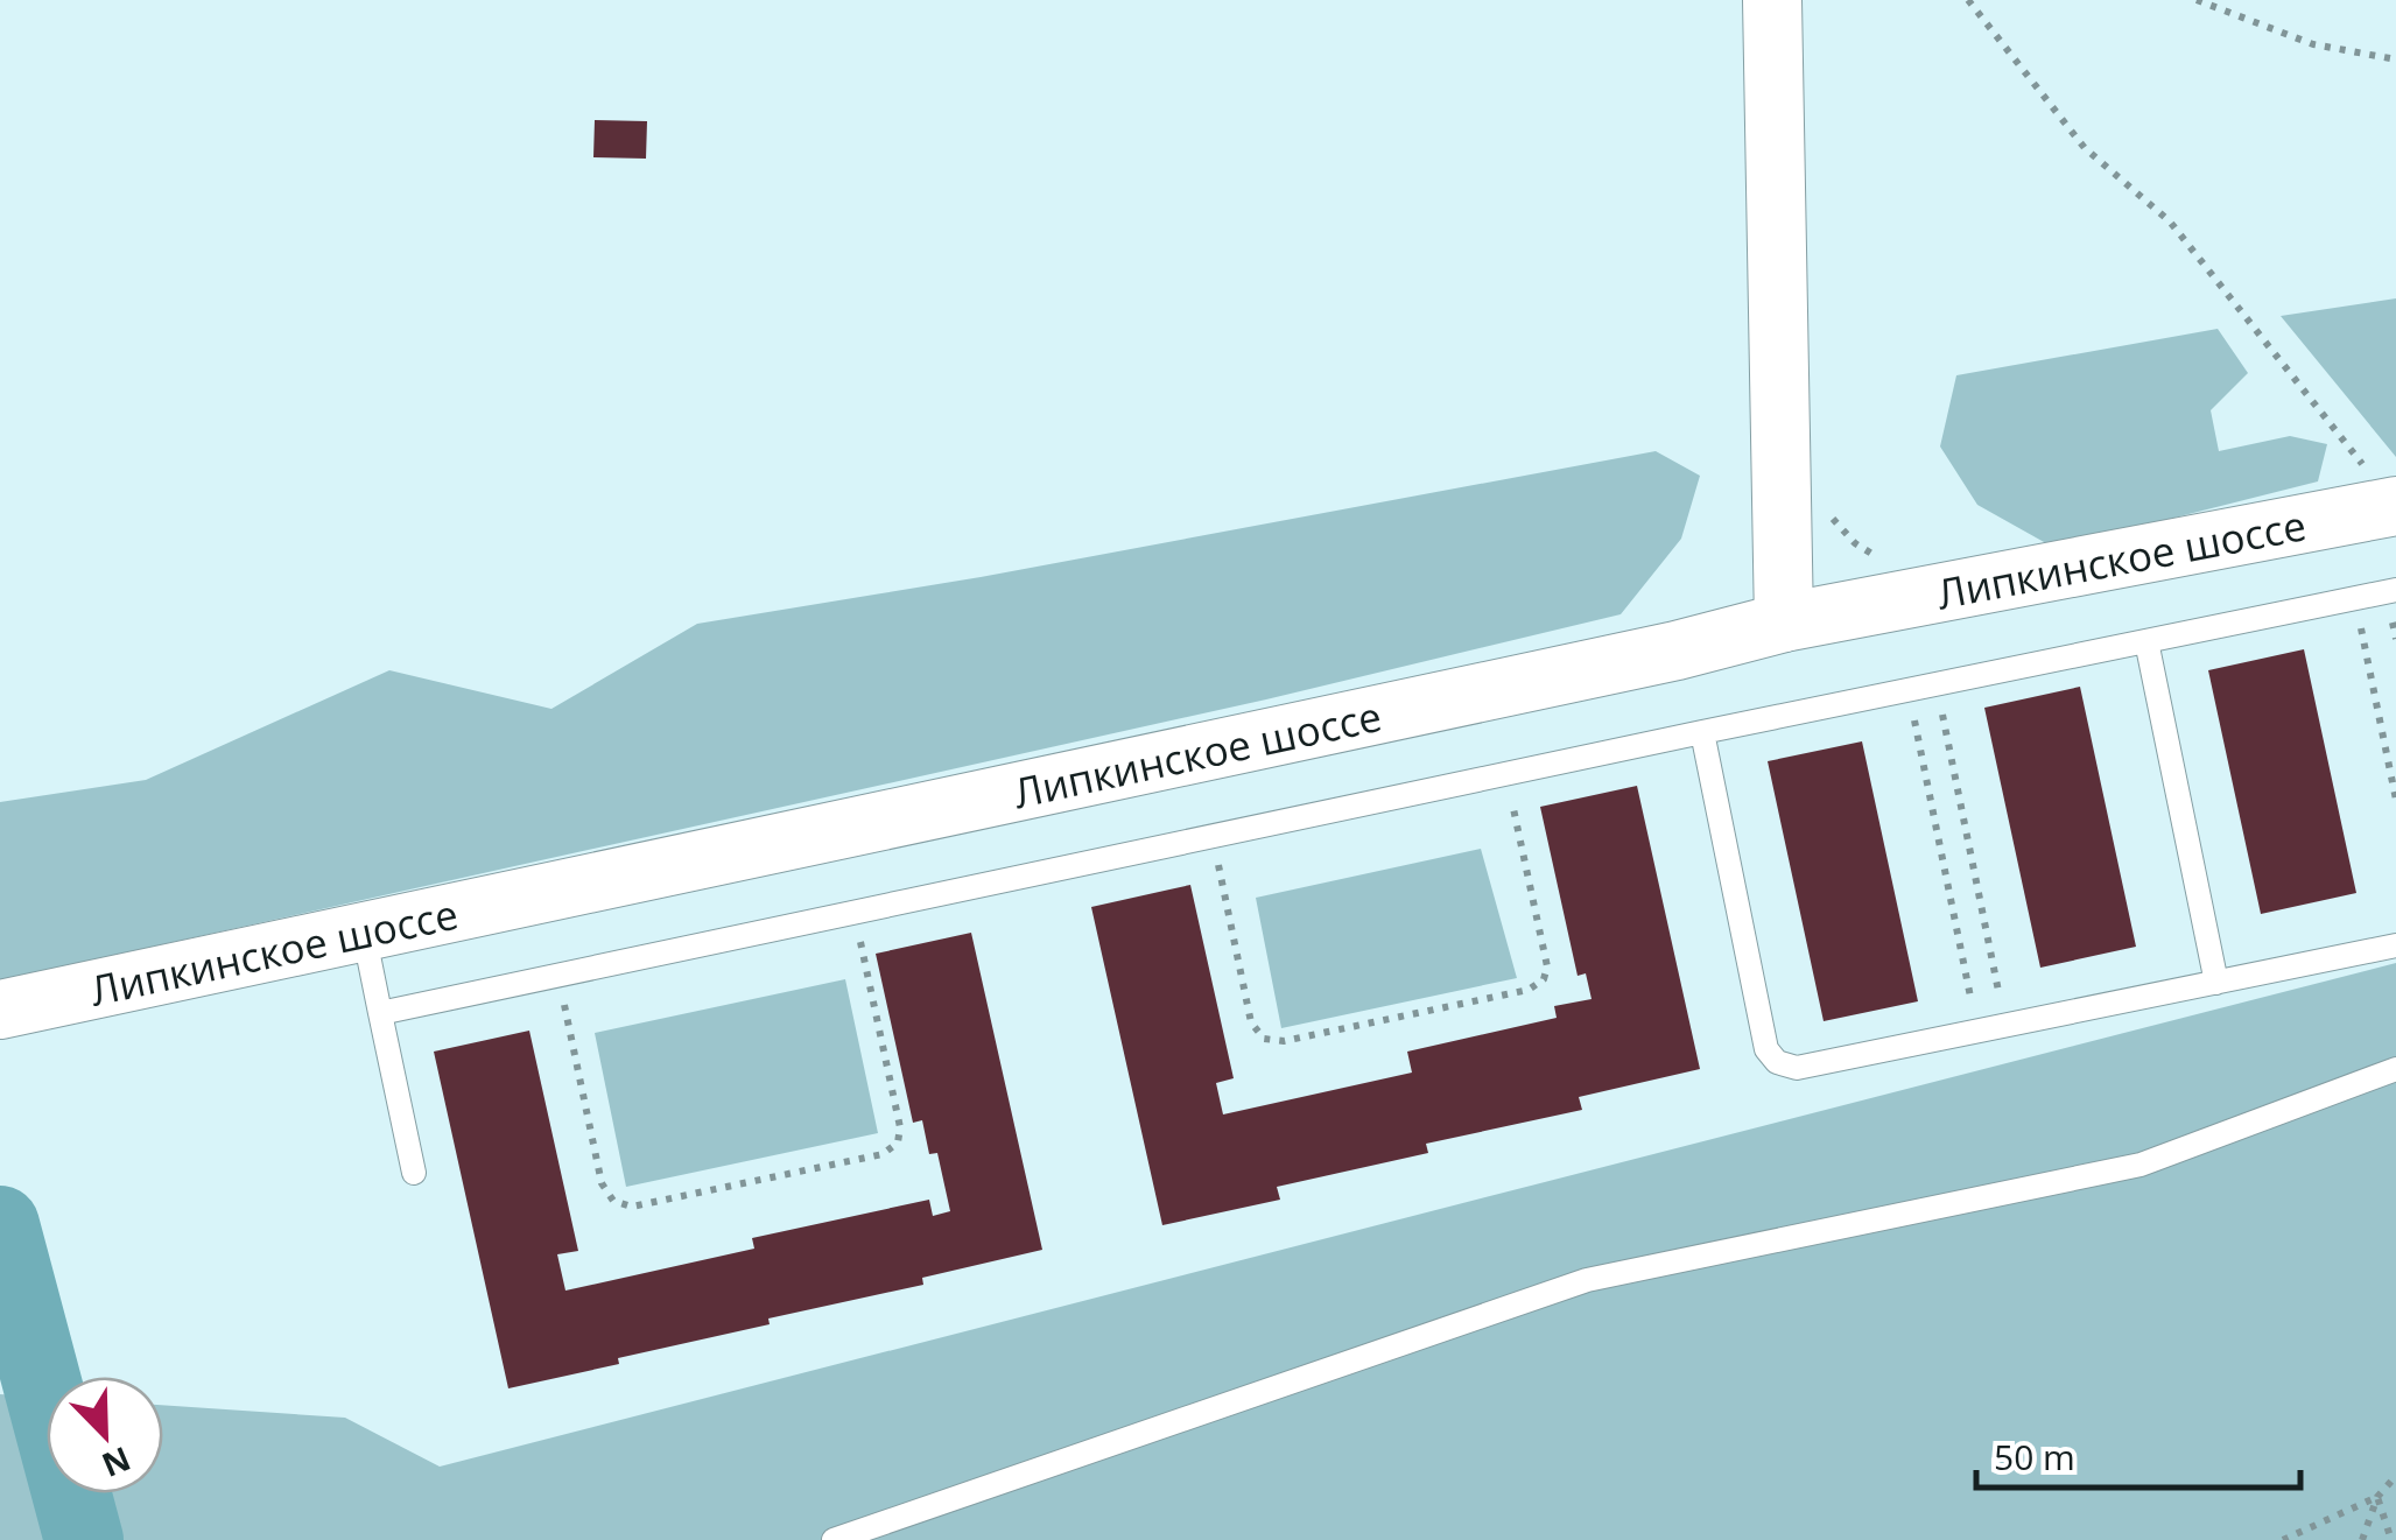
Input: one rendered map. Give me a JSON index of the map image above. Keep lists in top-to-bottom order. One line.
{"streets":{"street":["Липкинское шоссе"]},"scale_bar":"50 m","north":"bottom right"}
